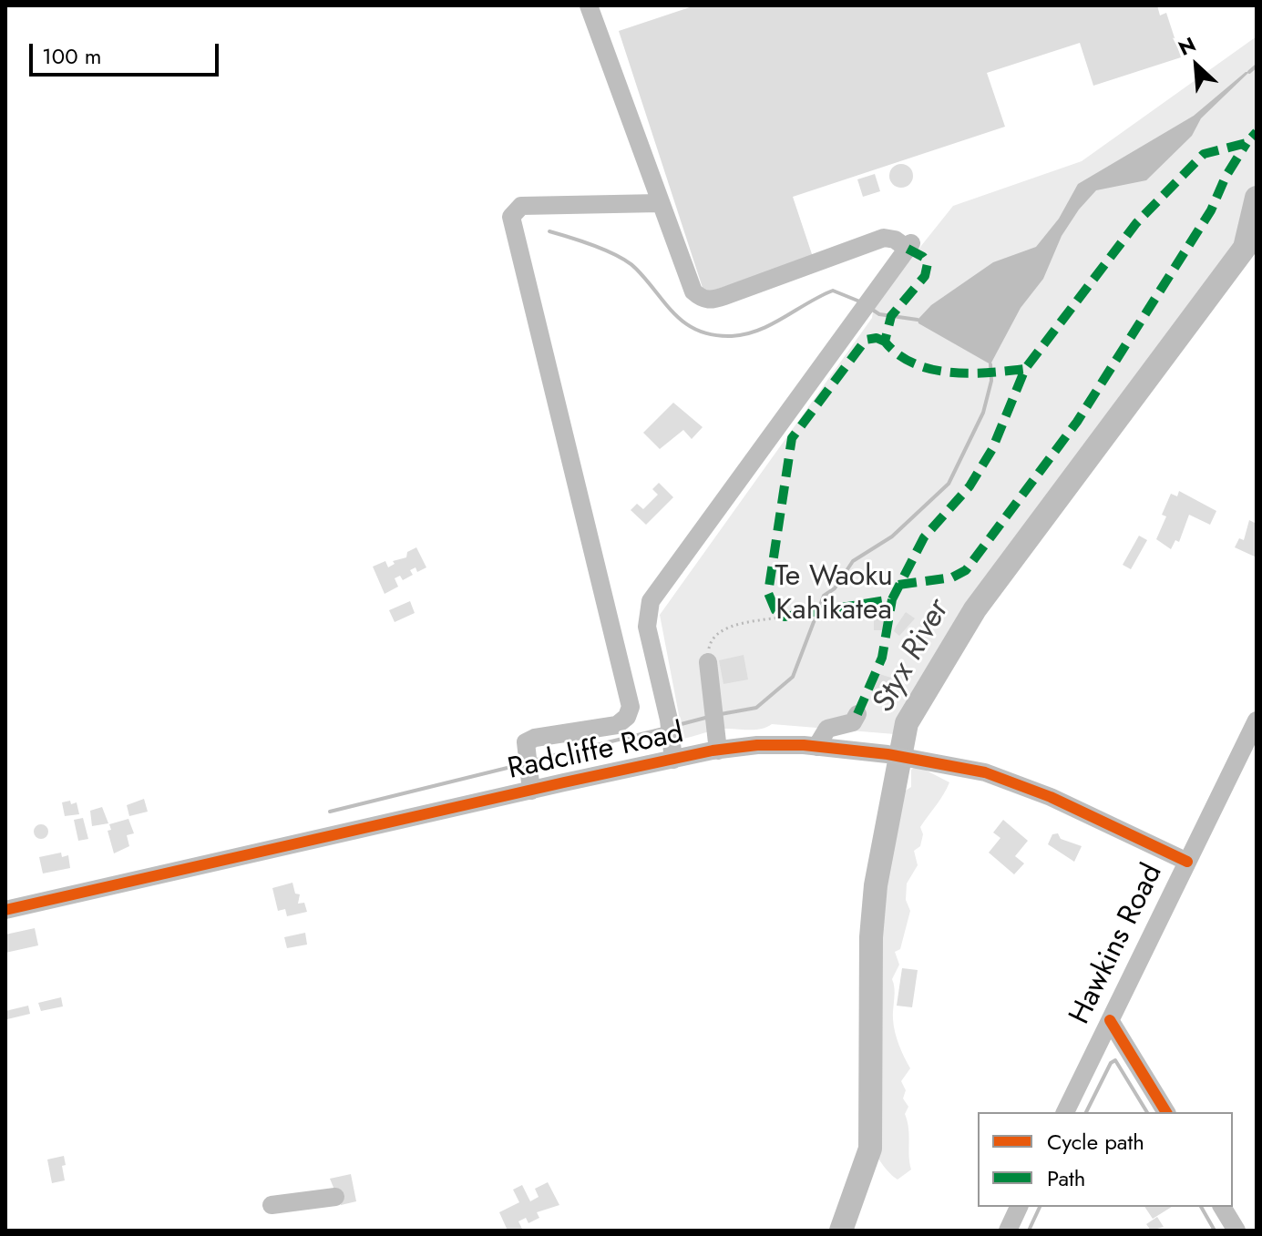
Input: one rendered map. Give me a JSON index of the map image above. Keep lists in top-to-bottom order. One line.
{"streets":{"street":["Radcliffe Road","Hawkins Road"]},"crossings":[["Radcliffe Road","Hawkins Road"]],"water":["Styx River"],"parks":["Te Waoku Kahikatea"],"legend":["Cycle path","Path"],"scale_bar":"100 m","north":"top left"}
